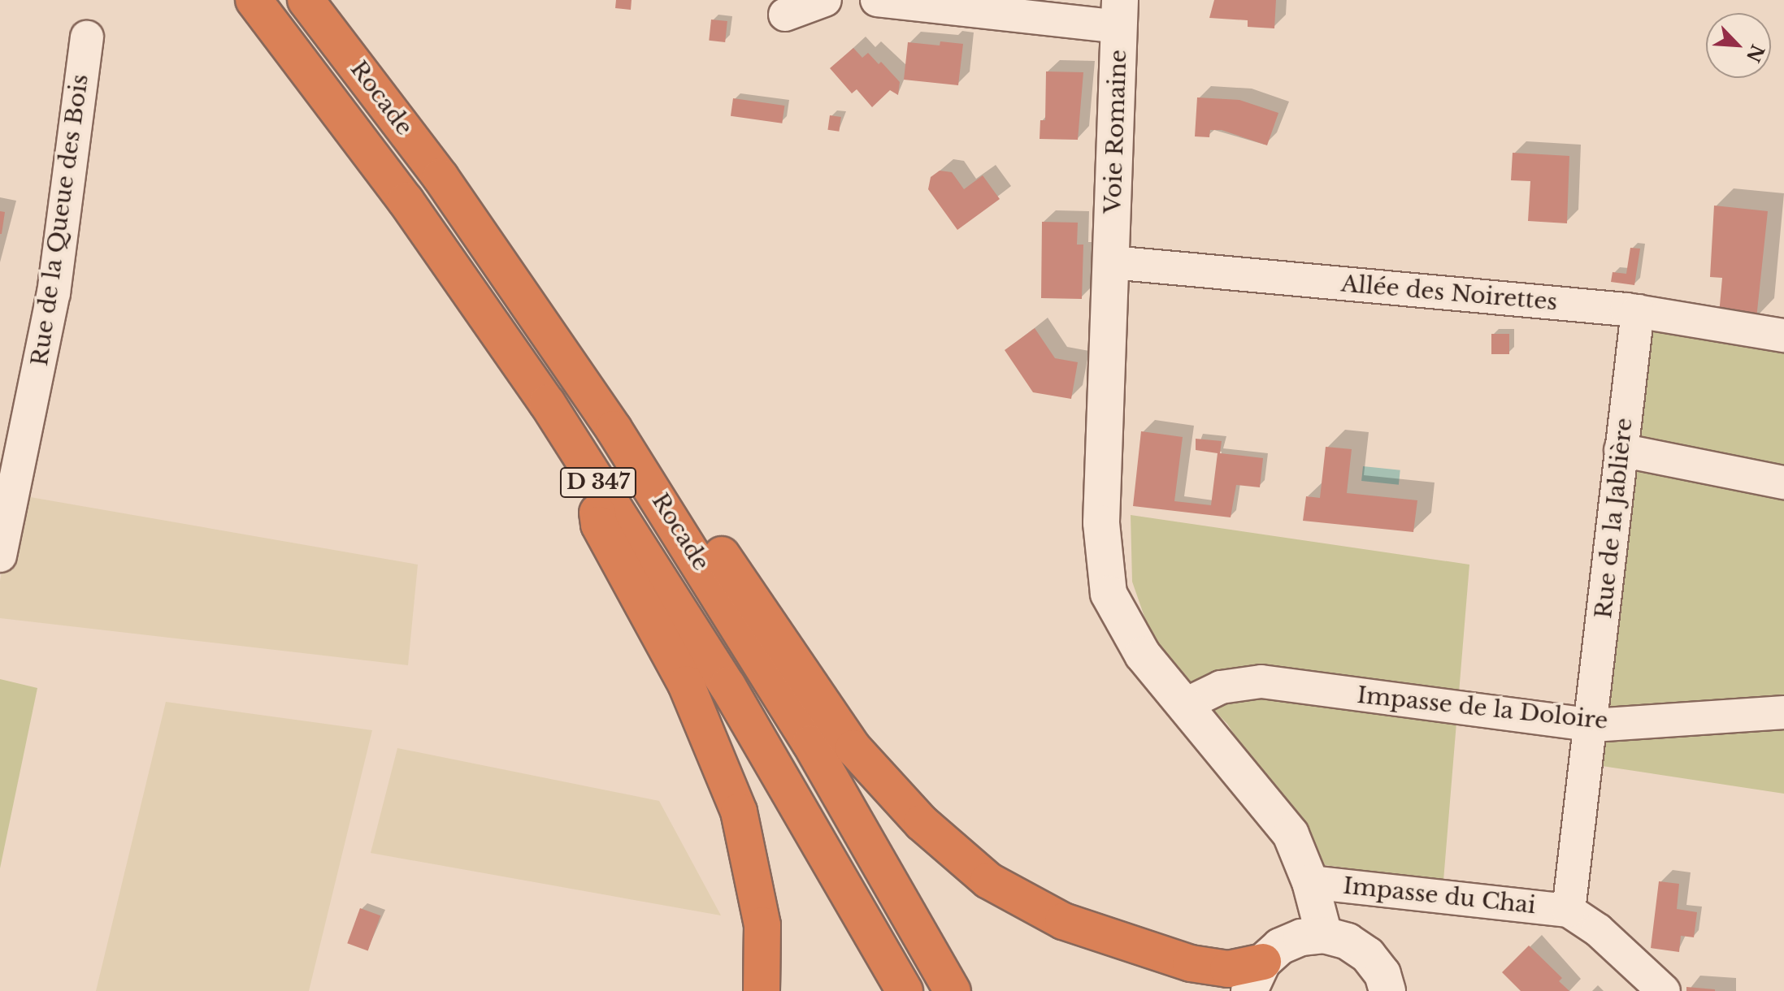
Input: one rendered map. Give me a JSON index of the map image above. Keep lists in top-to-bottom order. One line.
{"streets":{"highway":["Rocade","D 347"],"street":["Voie Romaine","Rue de la Queue des Bois","Allée des Noirettes","Rue de la Jablière","Impasse de la Doloire","Impasse du Chai"]},"crossings":[["Voie Romaine","Allée des Noirettes"],["Voie Romaine","Impasse de la Doloire"],["Voie Romaine","Impasse du Chai"],["Allée des Noirettes","Rue de la Jablière"],["Rue de la Jablière","Impasse de la Doloire"],["Rue de la Jablière","Impasse du Chai"],["Impasse de la Doloire","Impasse du Chai"]],"north":"bottom right"}
